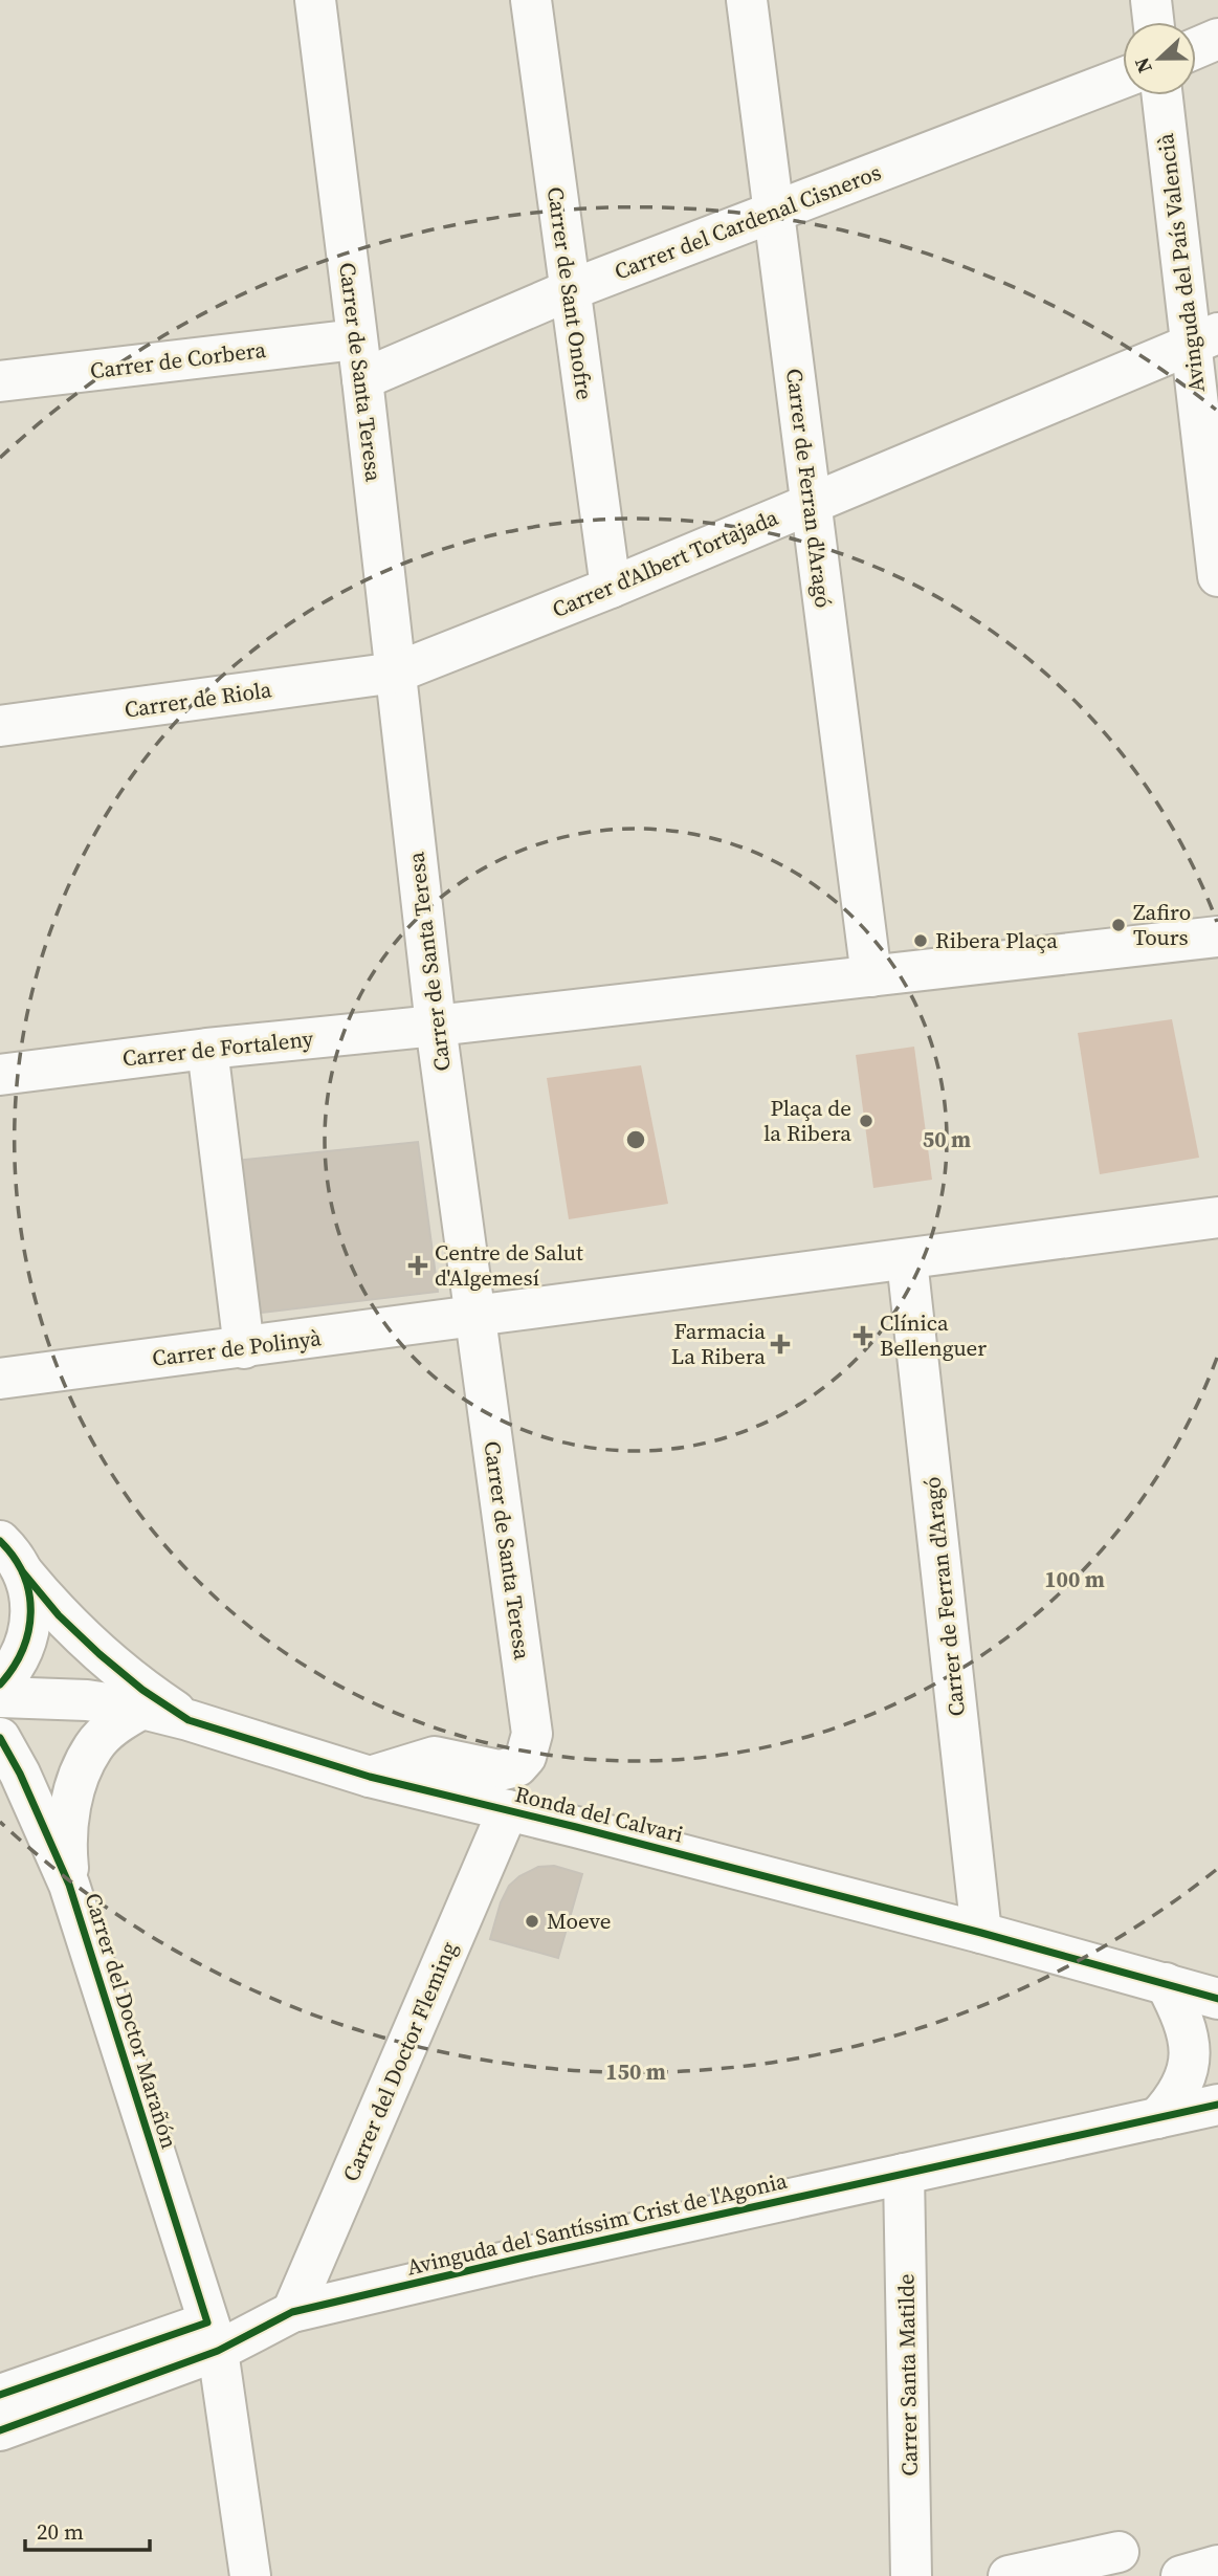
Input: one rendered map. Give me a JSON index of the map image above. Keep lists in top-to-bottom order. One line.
{"streets":{"street":["Carrer del Cardenal Cisneros","Avinguda del País Valencià","Carrer de Sant Onofre","Carrer de Corbera","Carrer de Santa Teresa","Carrer de Ferran d'Aragó","Carrer d'Albert Tortajada","Carrer de Riola","Carrer de Fortaleny","Carrer de Polinyà","Ronda del Calvari","Carrer del Doctor Marañón","Carrer del Doctor Fleming","Avinguda del Santíssim Crist de l'Agonia","Carrer Santa Matilde"]},"crossings":[["Carrer del Cardenal Cisneros","Carrer de Sant Onofre"],["Carrer del Cardenal Cisneros","Carrer de Santa Teresa"],["Carrer del Cardenal Cisneros","Carrer de Ferran d'Aragó"],["Avinguda del País Valencià","Carrer d'Albert Tortajada"],["Carrer de Sant Onofre","Carrer d'Albert Tortajada"],["Carrer de Corbera","Carrer de Santa Teresa"],["Carrer de Santa Teresa","Carrer d'Albert Tortajada"],["Carrer de Santa Teresa","Carrer de Riola"],["Carrer de Santa Teresa","Carrer de Fortaleny"],["Carrer de Santa Teresa","Carrer de Polinyà"],["Carrer de Santa Teresa","Ronda del Calvari"],["Carrer de Ferran d'Aragó","Carrer d'Albert Tortajada"],["Carrer de Ferran d'Aragó","Ronda del Calvari"],["Carrer d'Albert Tortajada","Carrer de Riola"],["Ronda del Calvari","Carrer del Doctor Marañón"],["Ronda del Calvari","Carrer del Doctor Fleming"],["Carrer del Doctor Marañón","Avinguda del Santíssim Crist de l'Agonia"],["Carrer del Doctor Fleming","Avinguda del Santíssim Crist de l'Agonia"],["Avinguda del Santíssim Crist de l'Agonia","Carrer Santa Matilde"]],"places":{"other":["Zafiro Tours","Ribera Plaça","Plaça de la Ribera","Moeve"],"health":["Centre de Salut d'Algemesí","Clínica Bellenguer","Farmacia La Ribera"]},"scale_bar":"20 m","north":"left","rings":["50 m","100 m","150 m"]}
